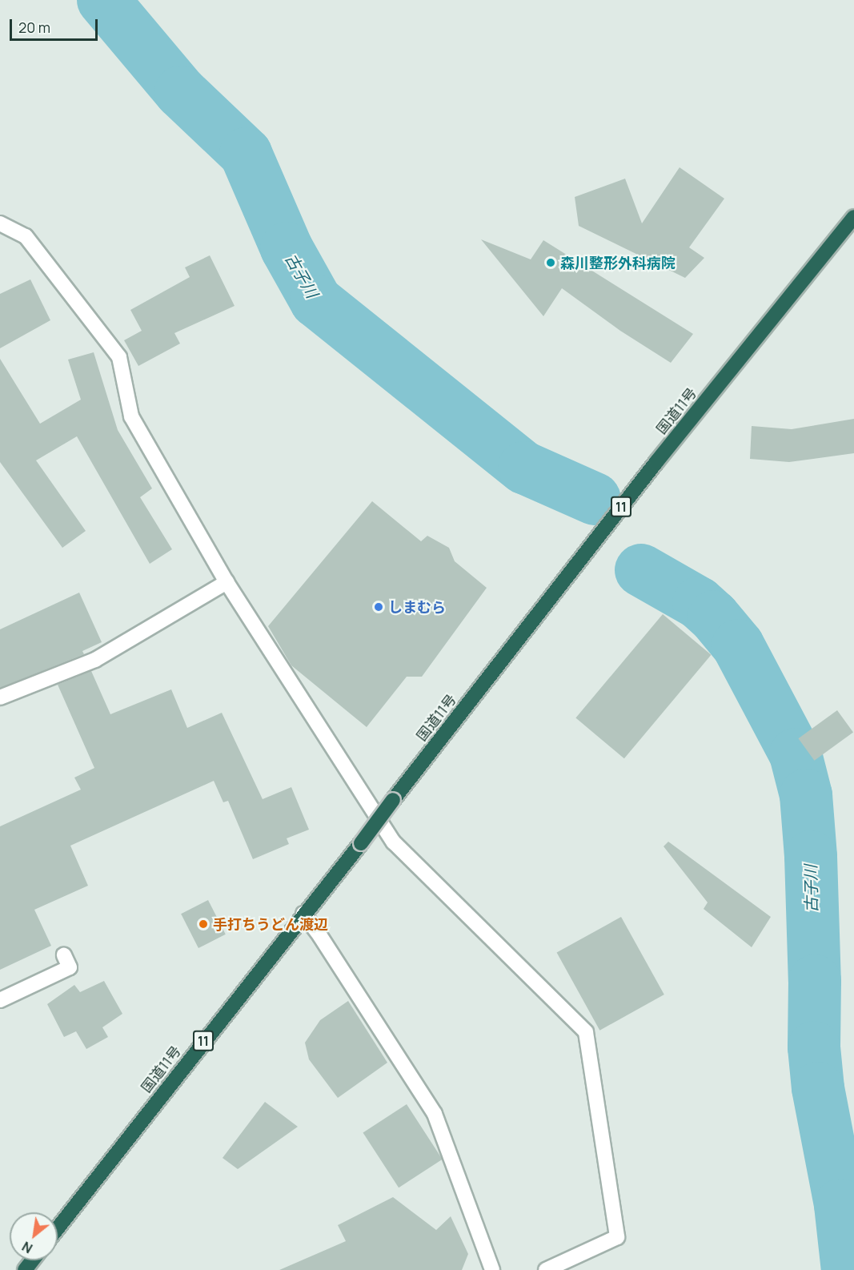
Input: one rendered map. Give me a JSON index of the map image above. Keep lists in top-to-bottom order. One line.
{"streets":{"highway":["国道11号","11"]},"water":["古子川"],"places":["森川整形外科病院","しまむら","手打ちうどん渡辺"],"scale_bar":"20 m","north":"bottom left"}
